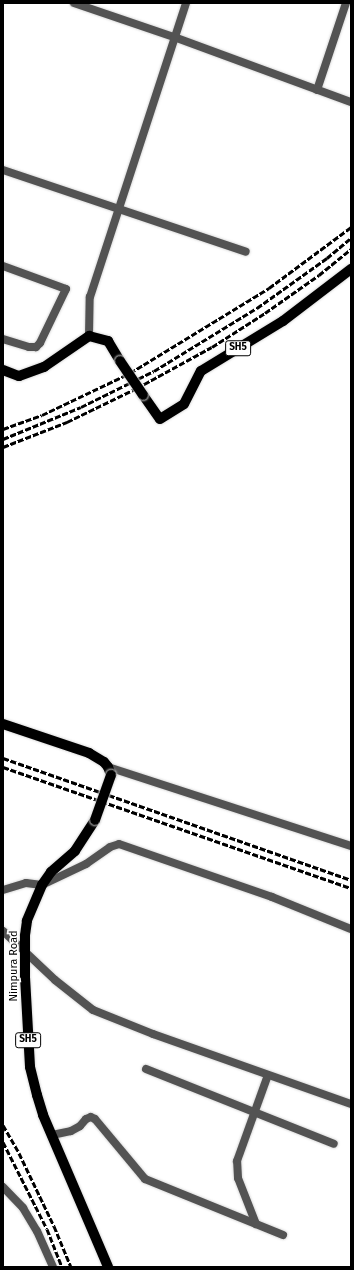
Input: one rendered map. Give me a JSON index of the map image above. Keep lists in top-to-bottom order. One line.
{"streets":{"main road":["SH5","Nimpura Road"]}}
